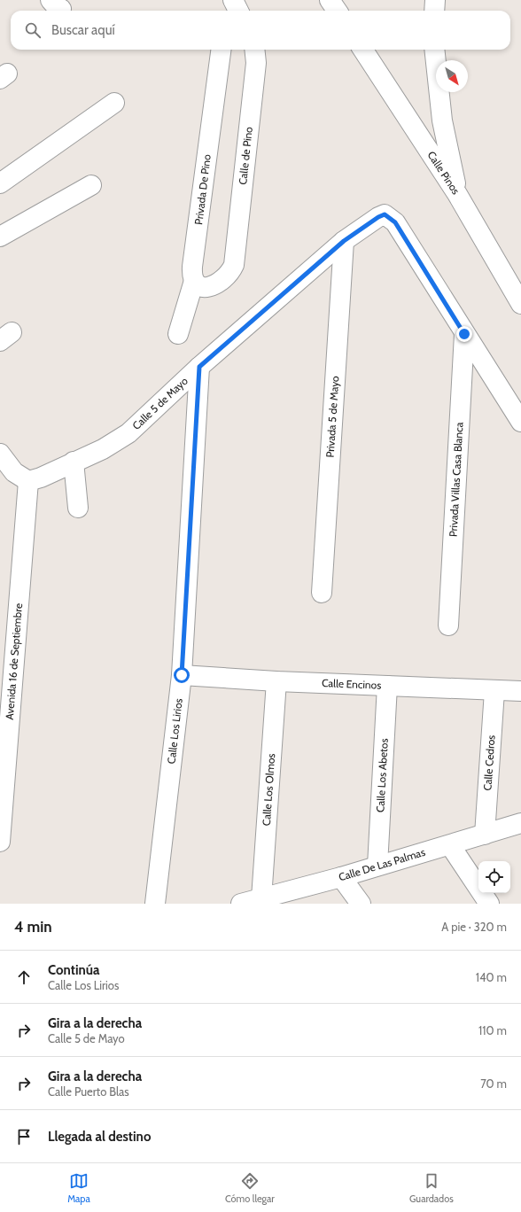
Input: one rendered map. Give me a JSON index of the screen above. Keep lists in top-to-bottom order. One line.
{"streets":{"street":["Calle de Pino","Calle Pinos","Privada De Pino","Calle 5 de Mayo","Privada 5 de Mayo","Privada Villas Casa Blanca","Avenida 16 de Septiembre","Calle Encinos","Calle Los Lirios","Calle Cedros","Calle Los Abetos","Calle Los Olmos","Calle De Las Palmas"]},"crossings":[["Calle de Pino","Privada De Pino"],["Calle 5 de Mayo","Privada 5 de Mayo"],["Calle 5 de Mayo","Privada Villas Casa Blanca"],["Calle 5 de Mayo","Avenida 16 de Septiembre"],["Calle 5 de Mayo","Calle Los Lirios"],["Calle Encinos","Calle Los Lirios"],["Calle Encinos","Calle Cedros"],["Calle Encinos","Calle Los Abetos"],["Calle Encinos","Calle Los Olmos"],["Calle Cedros","Calle De Las Palmas"],["Calle Los Abetos","Calle De Las Palmas"],["Calle Los Olmos","Calle De Las Palmas"]],"north":"bottom right","page":{"search":"Buscar aquí","heading":["4 min","A pie · 320 m"],"list":[["Continúa","Calle Los Lirios","140 m"],["Gira a la derecha","Calle 5 de Mayo","110 m"],["Gira a la derecha","Calle Puerto Blas","70 m"],"Llegada al destino"],"nav":["Mapa","Cómo llegar","Guardados"]}}
